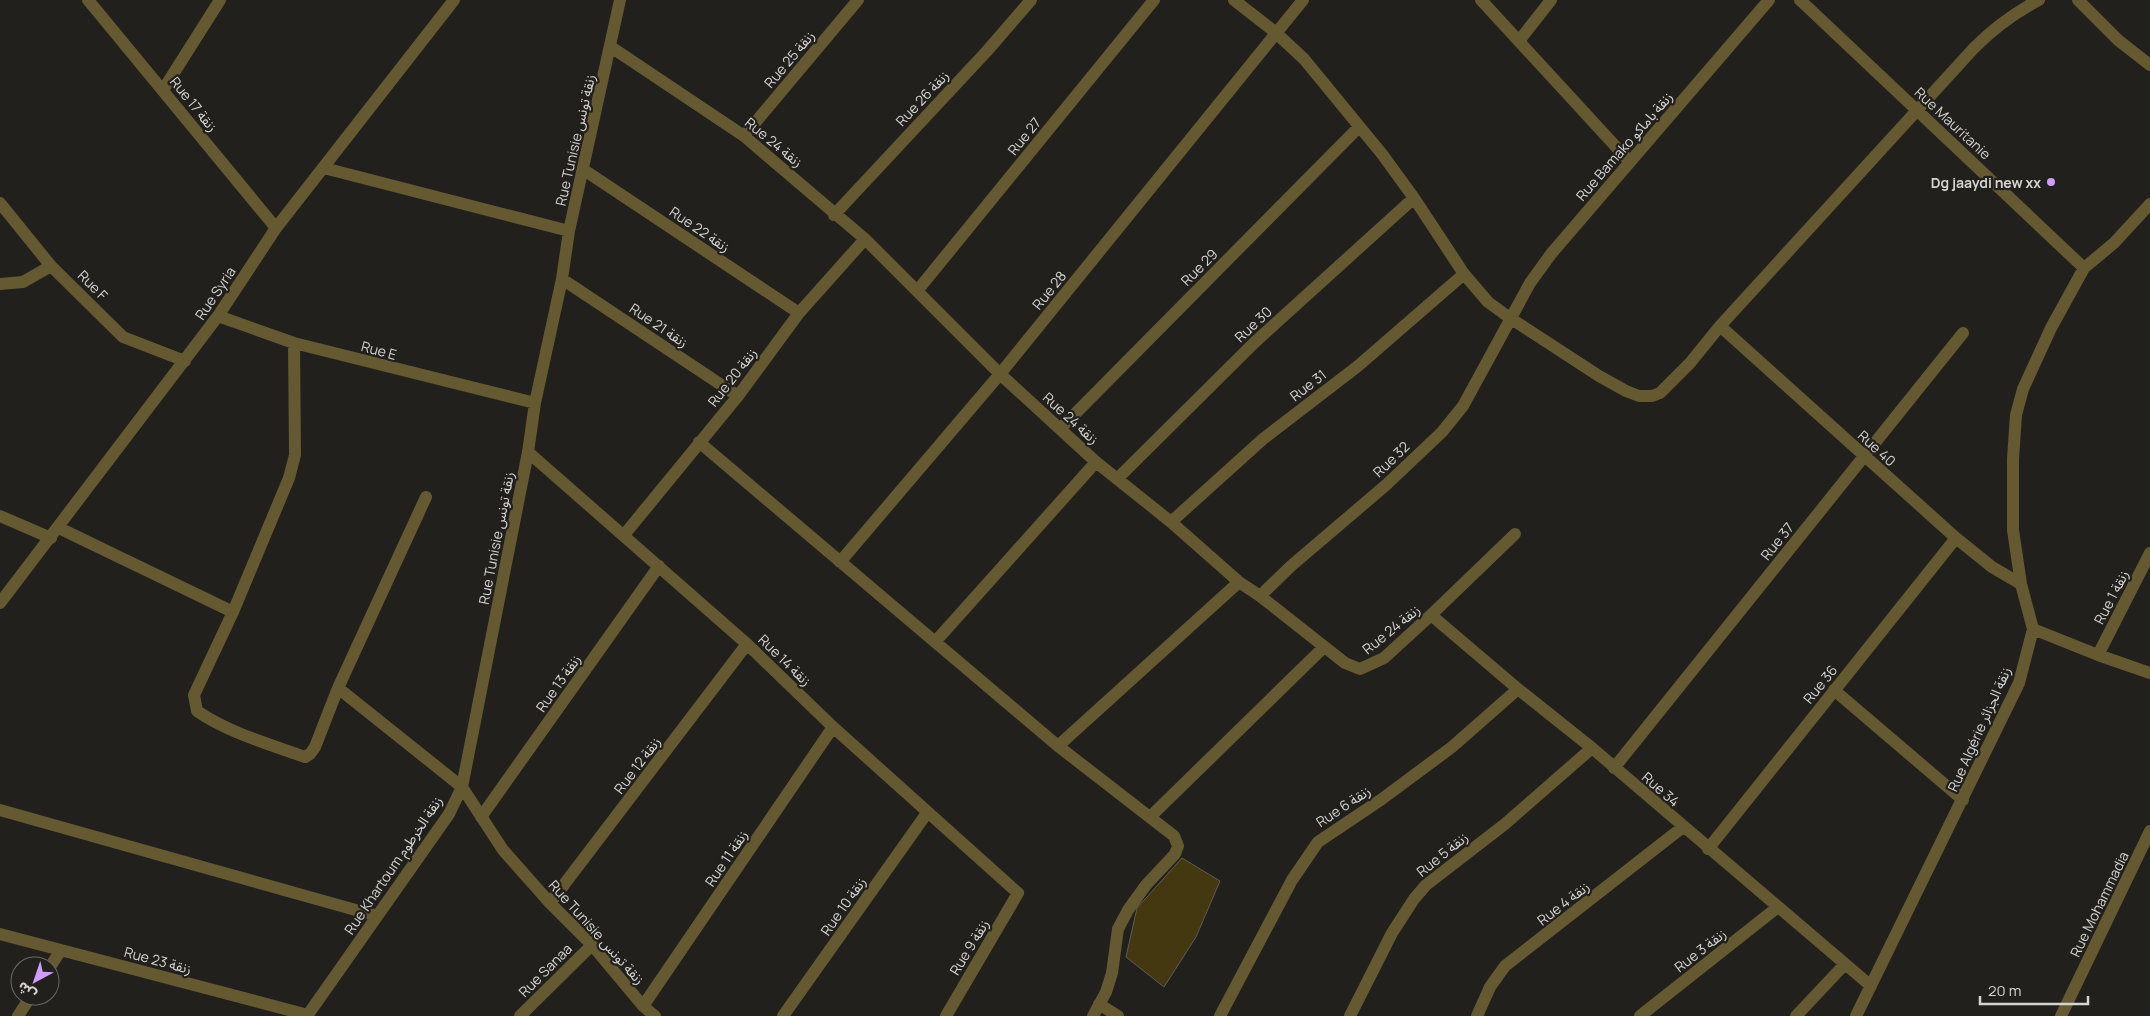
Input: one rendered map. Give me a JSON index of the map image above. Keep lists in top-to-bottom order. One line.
{"streets":{"street":["Rue 25 زنقة","Rue 26 زنقة","Rue 17 زنقة","Rue Mauritanie","Rue 27","Rue Tunisie زنقة تونس","Rue 24 زنقة","Rue Bamako زنقة باماكو","Rue 22 زنقة","Rue 29","Rue F","Rue 28","Rue Syria","Rue 30","Rue 21 زنقة","Rue E","Rue 20 زنقة","Rue 31","Rue 40","Rue 32","Rue 37","Rue 1 زنقة","Rue 14 زنقة","Rue 13 زنقة","Rue 36","Rue Algérie زنقة الجزائر","Rue 12 زنقة","Rue 34","Rue 6 زنقة","Rue 5 زنقة","Rue 11 زنقة","Rue Khartoum زنقة الخرطوم","Rue 4 زنقة","Rue Mohammadia","Rue 10 زنقة","Rue 9 زنقة","Rue 3 زنقة","Rue 23 زنقة","Rue Sanaa"]},"crossings":[["Rue 25 زنقة","Rue 24 زنقة"],["Rue 26 زنقة","Rue 24 زنقة"],["Rue 17 زنقة","Rue Syria"],["Rue Mauritanie","Rue Algérie زنقة الجزائر"],["Rue 27","Rue 24 زنقة"],["Rue Tunisie زنقة تونس","Rue 24 زنقة"],["Rue Tunisie زنقة تونس","Rue 22 زنقة"],["Rue Tunisie زنقة تونس","Rue 21 زنقة"],["Rue Tunisie زنقة تونس","Rue E"],["Rue Tunisie زنقة تونس","Rue 14 زنقة"],["Rue Tunisie زنقة تونس","Rue 13 زنقة"],["Rue Tunisie زنقة تونس","Rue 12 زنقة"],["Rue Tunisie زنقة تونس","Rue 11 زنقة"],["Rue Tunisie زنقة تونس","Rue Khartoum زنقة الخرطوم"],["Rue Tunisie زنقة تونس","Rue Sanaa"],["Rue 24 زنقة","Rue 29"],["Rue 24 زنقة","Rue 28"],["Rue 24 زنقة","Rue 30"],["Rue 24 زنقة","Rue 20 زنقة"],["Rue 24 زنقة","Rue 31"],["Rue 24 زنقة","Rue 32"],["Rue 24 زنقة","Rue 34"],["Rue Bamako زنقة باماكو","Rue 32"],["Rue 22 زنقة","Rue 20 زنقة"],["Rue F","Rue Syria"],["Rue Syria","Rue E"],["Rue 21 زنقة","Rue 20 زنقة"],["Rue 20 زنقة","Rue 14 زنقة"],["Rue 40","Rue 37"],["Rue 40","Rue 36"],["Rue 40","Rue Algérie زنقة الجزائر"],["Rue 37","Rue 34"],["Rue 14 زنقة","Rue 13 زنقة"],["Rue 14 زنقة","Rue 12 زنقة"],["Rue 14 زنقة","Rue 11 زنقة"],["Rue 14 زنقة","Rue 10 زنقة"],["Rue 14 زنقة","Rue 9 زنقة"],["Rue 36","Rue 34"],["Rue Algérie زنقة الجزائر","Rue 34"],["Rue 34","Rue 6 زنقة"],["Rue 34","Rue 5 زنقة"],["Rue 34","Rue 4 زنقة"],["Rue 34","Rue 3 زنقة"],["Rue Khartoum زنقة الخرطوم","Rue 23 زنقة"]],"places":["Dg jaaydi new xx"],"scale_bar":"20 m","north":"bottom left"}
